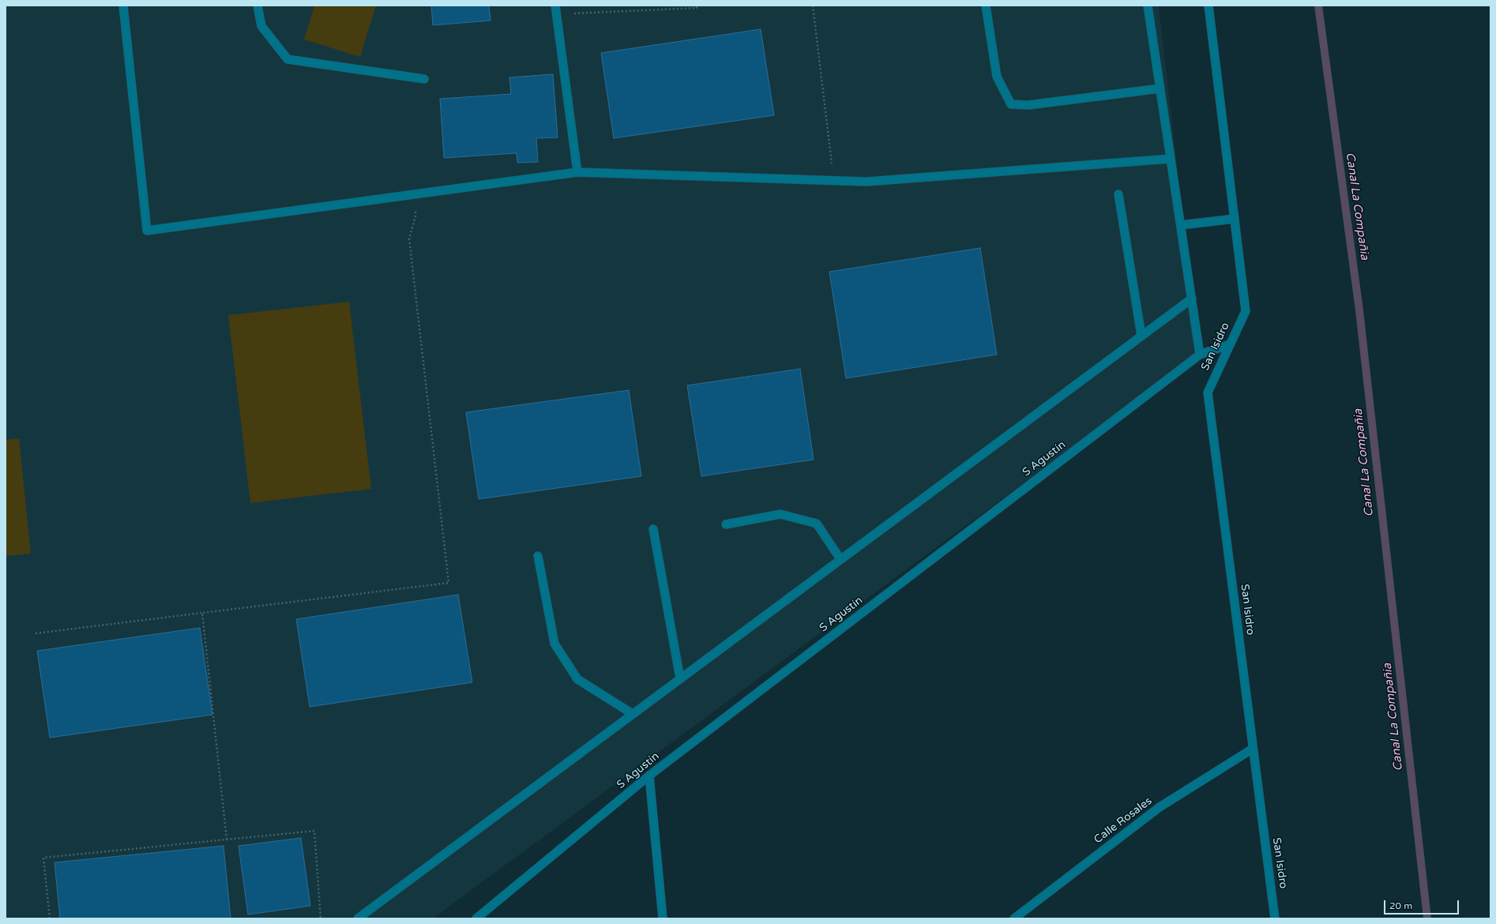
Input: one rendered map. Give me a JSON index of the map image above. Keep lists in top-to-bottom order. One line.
{"streets":{"street":["San Isidro","S Agustín","Calle Rosales"]},"crossings":[["San Isidro","S Agustín"],["San Isidro","Calle Rosales"]],"water":["Canal La Compañia"],"scale_bar":"20 m"}
